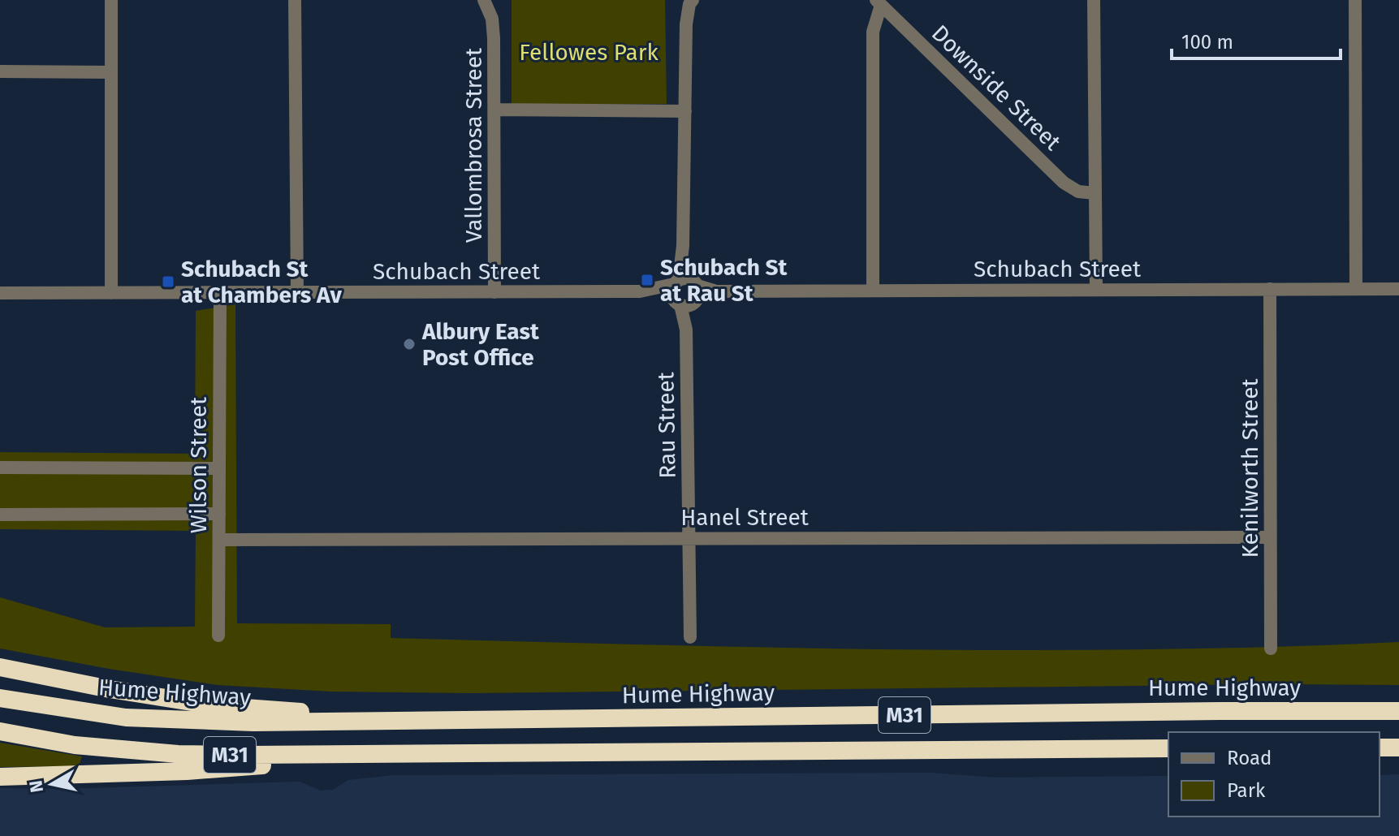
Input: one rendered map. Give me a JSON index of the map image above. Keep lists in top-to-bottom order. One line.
{"streets":{"highway":["Hume Highway","M31"],"street":["Downside Street","Vallombrosa Street","Schubach Street","Rau Street","Wilson Street","Kenilworth Street","Hanel Street"]},"crossings":[["Vallombrosa Street","Schubach Street"],["Schubach Street","Rau Street"],["Schubach Street","Wilson Street"],["Schubach Street","Kenilworth Street"],["Rau Street","Hanel Street"],["Wilson Street","Hanel Street"],["Kenilworth Street","Hanel Street"]],"parks":["Fellowes Park"],"places":{"transit":["Schubach St at Rau St","Schubach St at Chambers Av"],"other":["Albury East Post Office"]},"legend":["Road","Park"],"scale_bar":"100 m","north":"left"}
